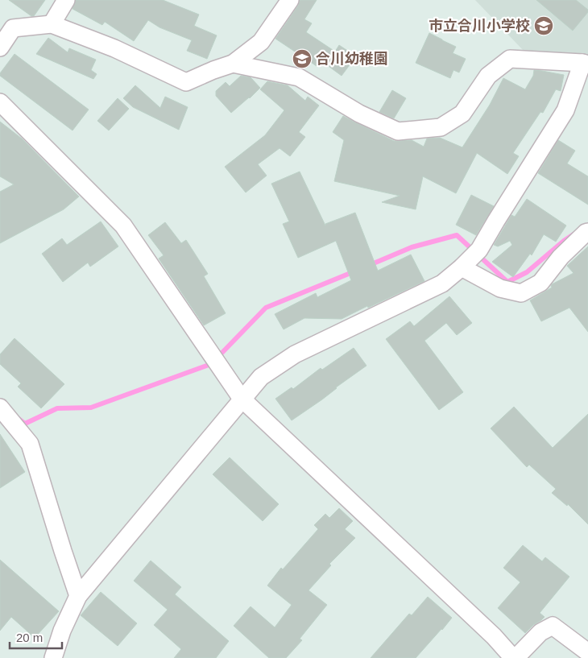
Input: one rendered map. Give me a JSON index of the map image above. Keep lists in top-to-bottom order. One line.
{"places":{"school or university":["市立合川小学校","合川幼稚園"]},"scale_bar":"20 m"}
